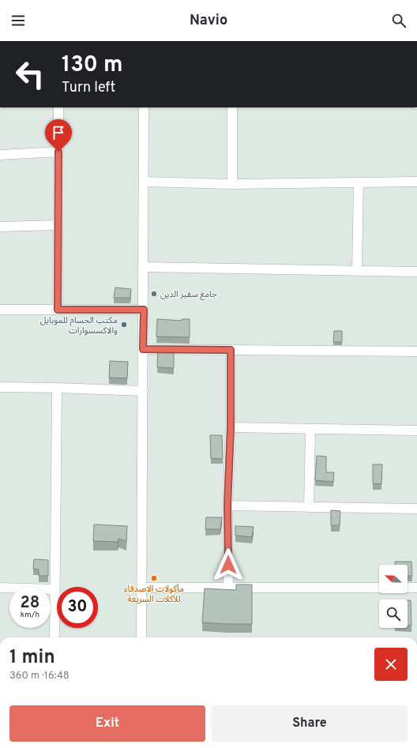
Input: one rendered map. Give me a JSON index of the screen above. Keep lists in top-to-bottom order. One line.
{"places":["جامع سفير الدين","مكتب الحسام للموبايل والاكسسوارات","مأكولات الاصدقاء للأكلات السريعة"],"north":"top left","page":{"header":"Navio","turn":["130 m","Turn left"],"speed":"28 km/h","limit":"30","heading":["1 min","360 m · 16:48"],"buttons":["Exit","Share"]}}
